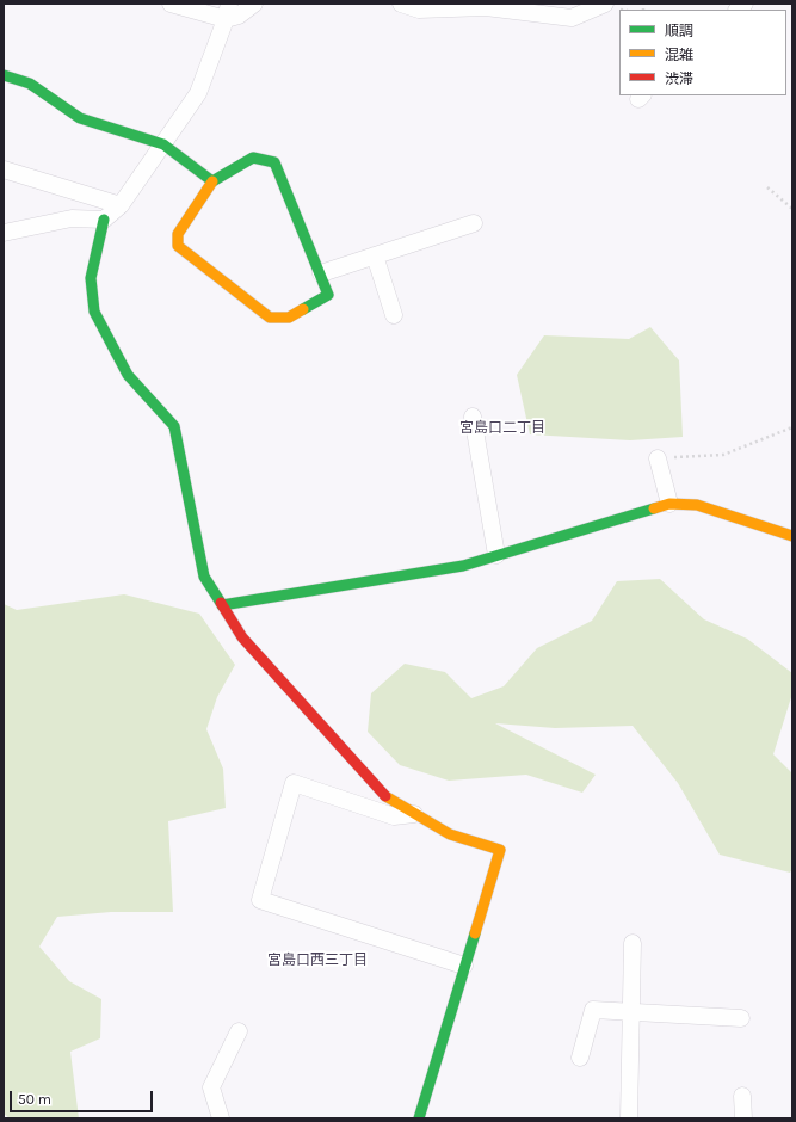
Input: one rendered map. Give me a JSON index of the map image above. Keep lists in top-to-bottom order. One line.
{"districts":["宮島口二丁目","宮島口西三丁目"],"legend":["順調","混雑","渋滞"],"scale_bar":"50 m"}
